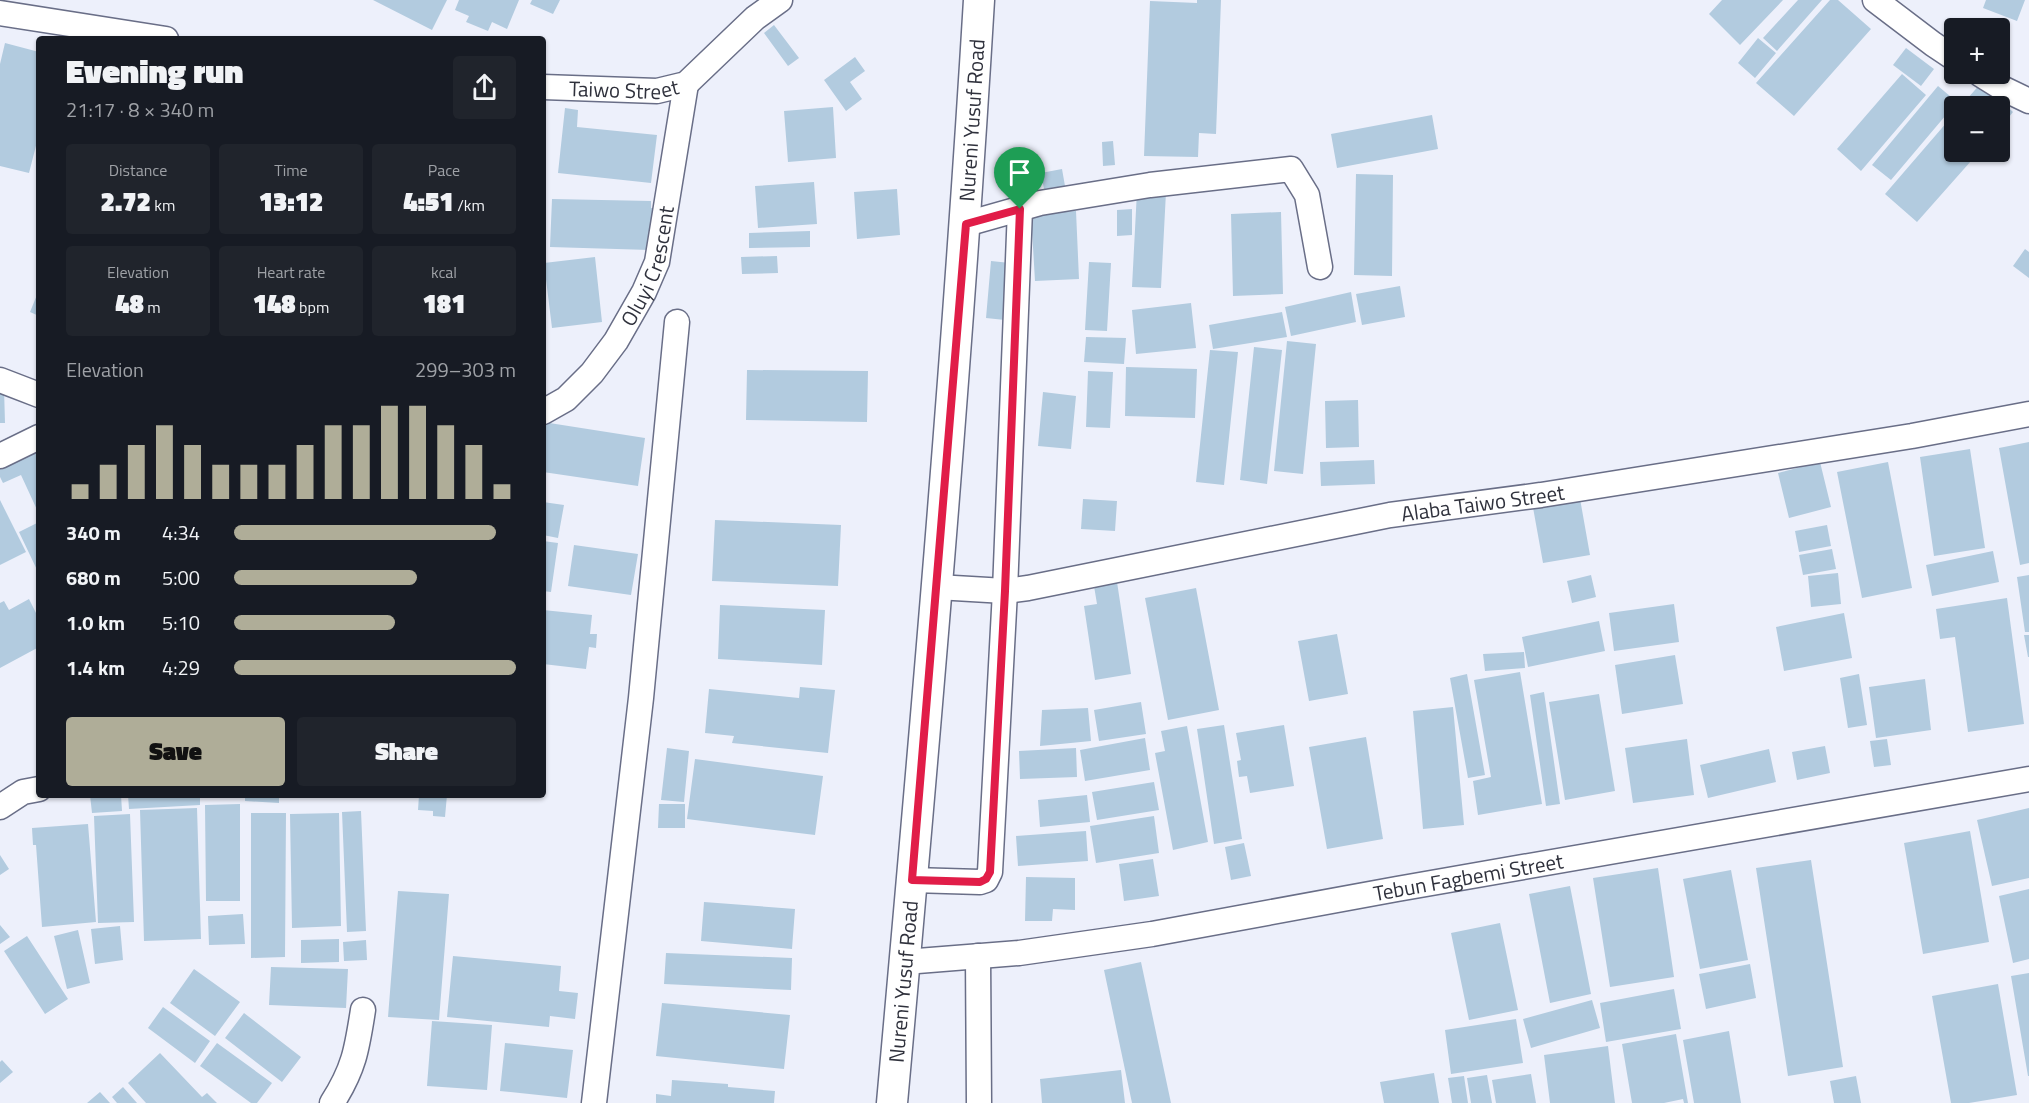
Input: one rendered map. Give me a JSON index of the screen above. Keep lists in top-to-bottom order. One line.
{"streets":{"street":["Taiwo Street","Nureni Yusuf Road","Oluyi Crescent","Alaba Taiwo Street","Tebun Fagbemi Street"]},"crossings":[["Taiwo Street","Oluyi Crescent"],["Nureni Yusuf Road","Alaba Taiwo Street"],["Nureni Yusuf Road","Tebun Fagbemi Street"]],"page":{"map_buttons":["+","−"],"heading":["Evening run","21:17 · 8 × 340 m"],"stats":[["Distance","2.72 km"],["Time","13:12"],["Pace","4:51 /km"],["Elevation","48 m"],["Heart rate","148 bpm"],["kcal","181"]],"chart":["Elevation","299–303 m"],"list":[{"name":"340 m","note":"4:34"},{"name":"680 m","note":"5:00"},{"name":"1.0 km","note":"5:10"},{"name":"1.4 km","note":"4:29"}],"buttons":["Save","Share"]}}
